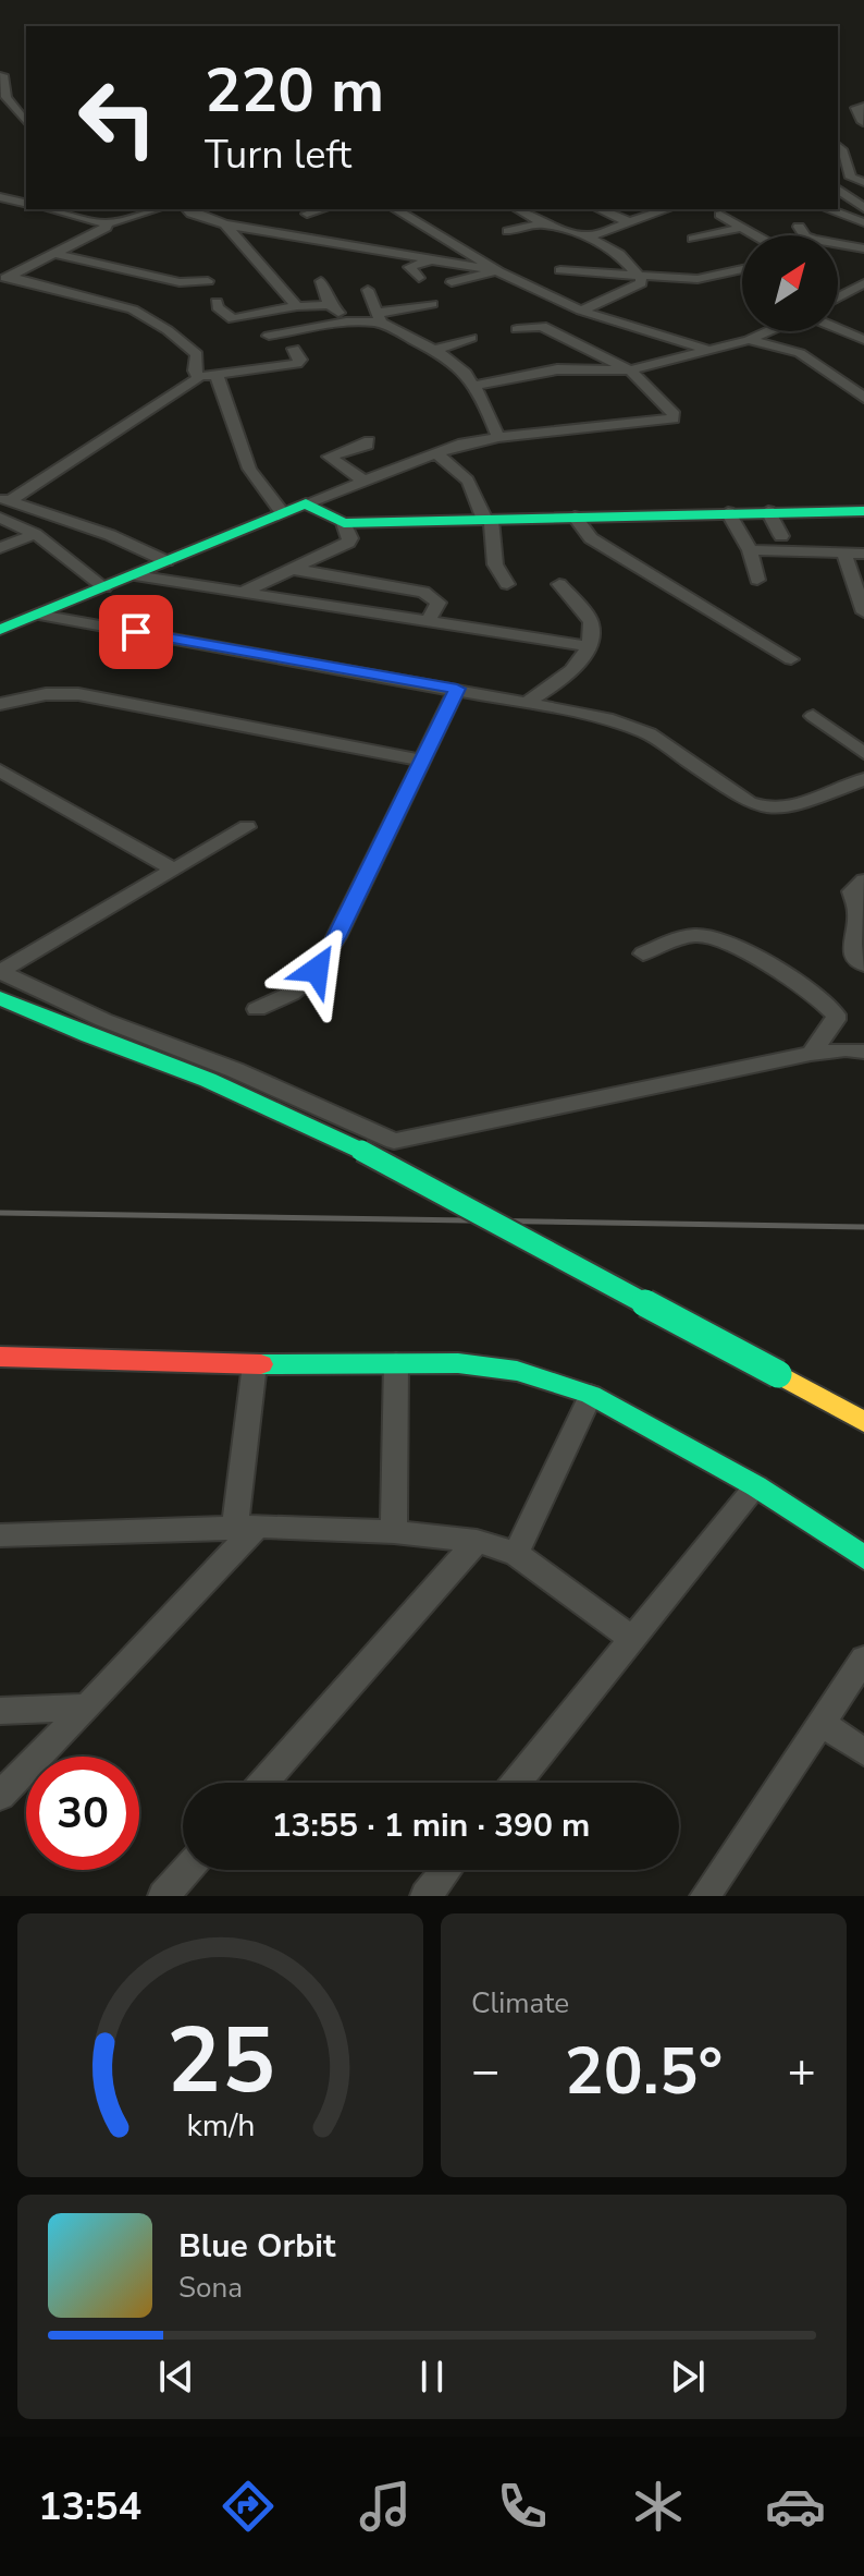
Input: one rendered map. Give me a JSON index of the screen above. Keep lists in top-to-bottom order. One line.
{"north":"top right","page":{"turn":["220 m","Turn left"],"limit":"30","trip":"13:55 · 1 min · 390 m","tile":"Climate","heat":["−","20.5°","+"],"song":["Blue Orbit","Sona"],"tabs":"13:54","gauge":["25","km/h"]}}
